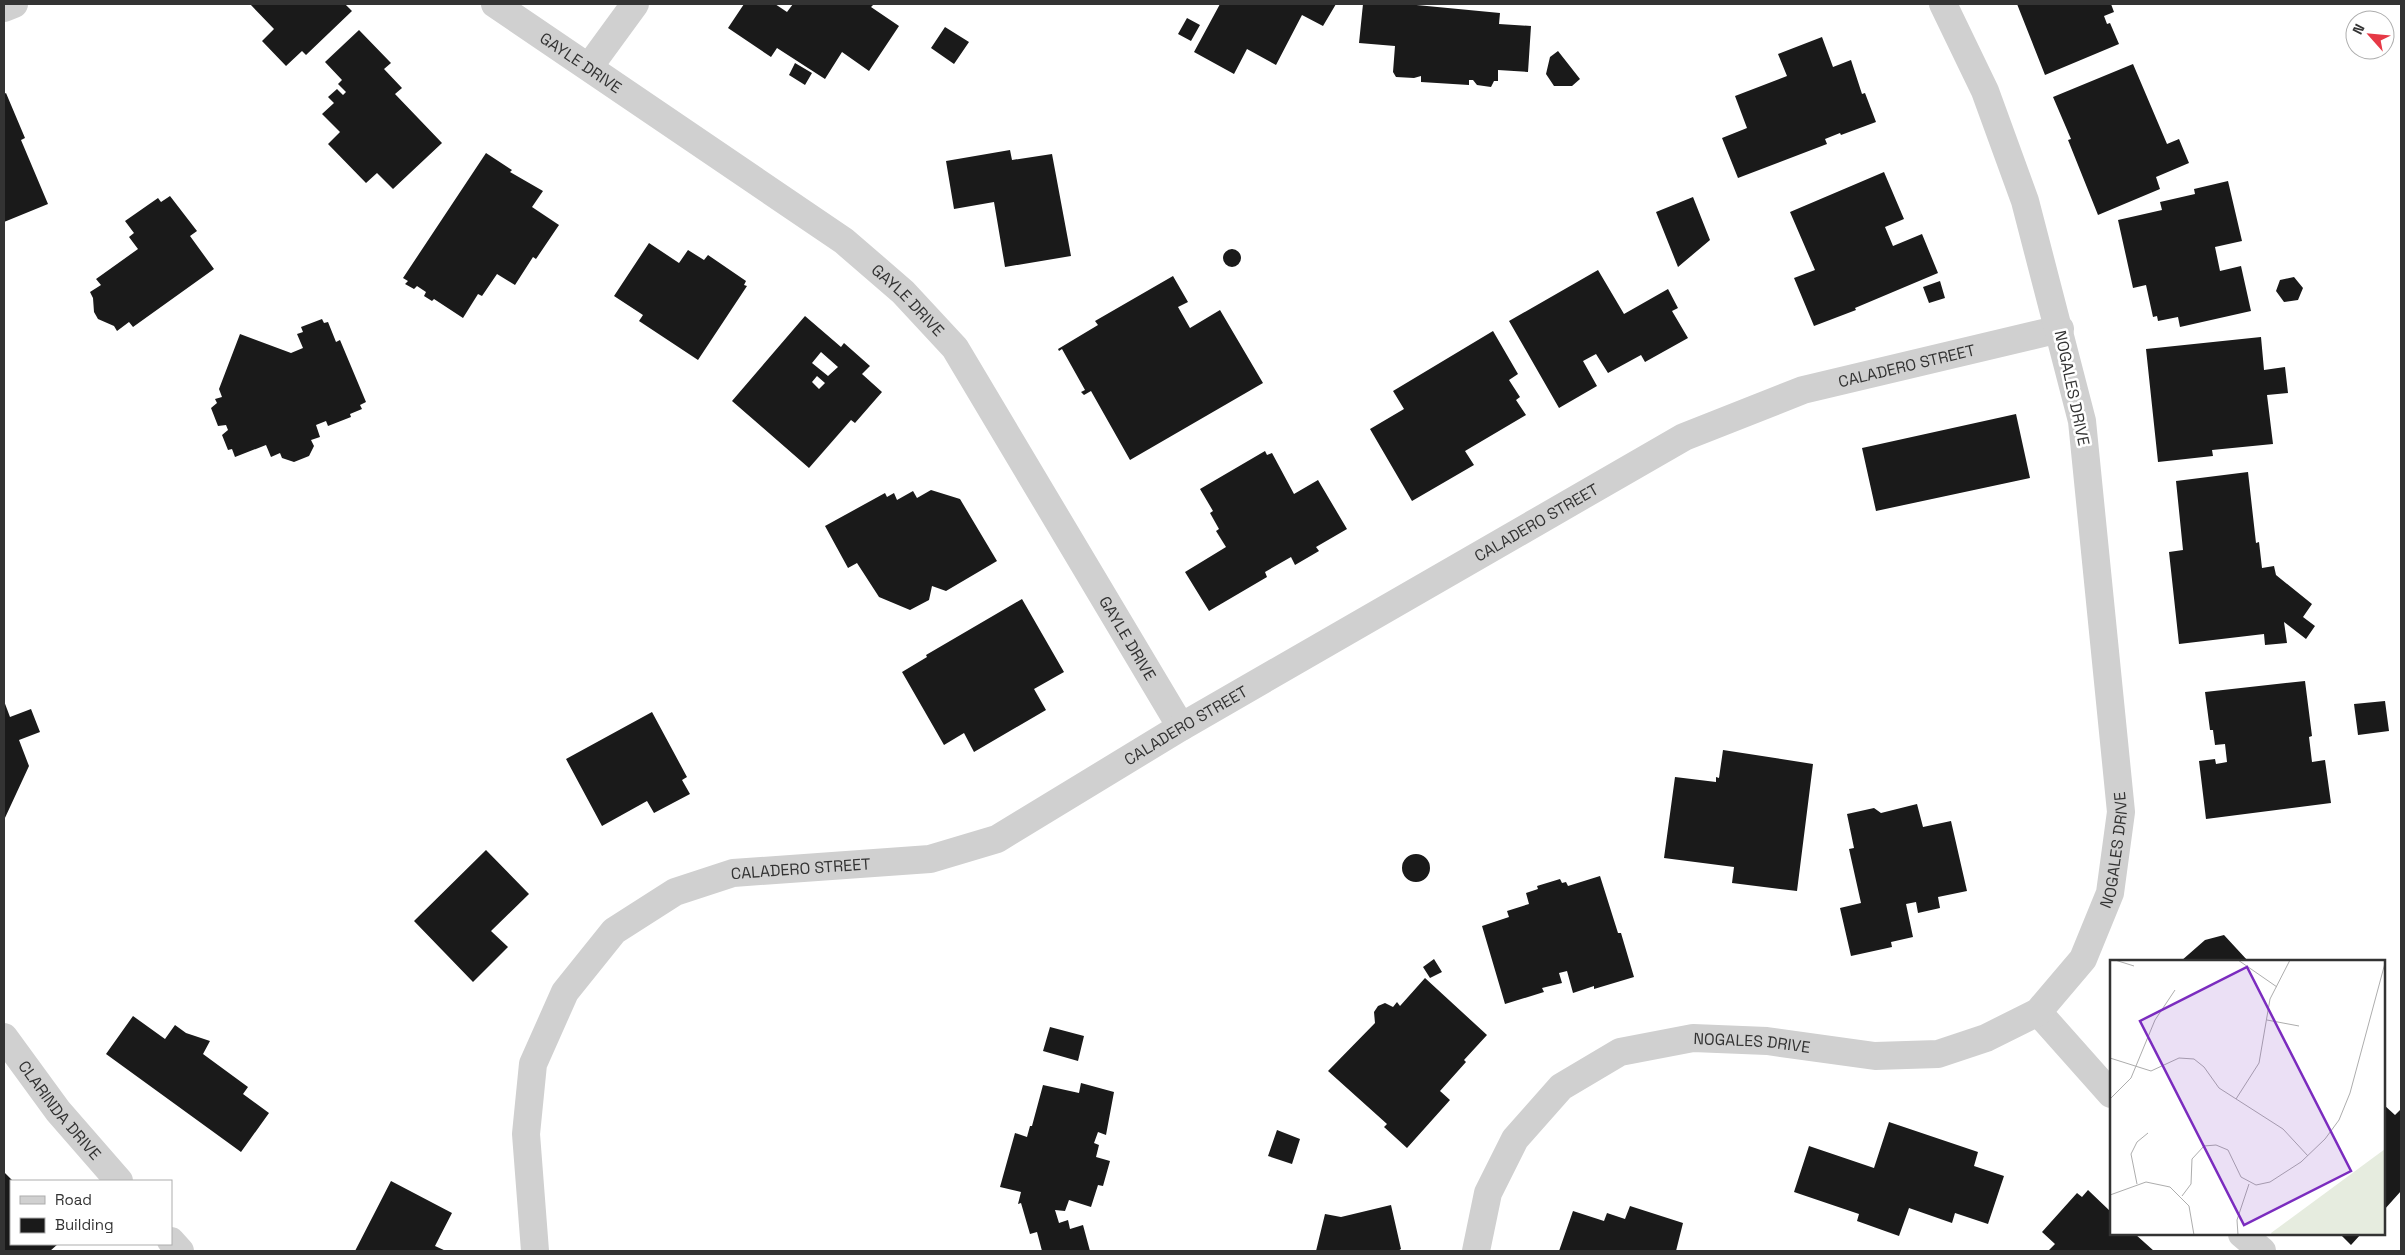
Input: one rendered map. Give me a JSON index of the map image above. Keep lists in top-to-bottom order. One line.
{"streets":{"street":["GAYLE DRIVE","CALADERO STREET","NOGALES DRIVE","CLARINDA DRIVE"]},"crossings":[["GAYLE DRIVE","CALADERO STREET"],["CALADERO STREET","NOGALES DRIVE"]],"legend":["Road","Building"],"north":"top left"}
